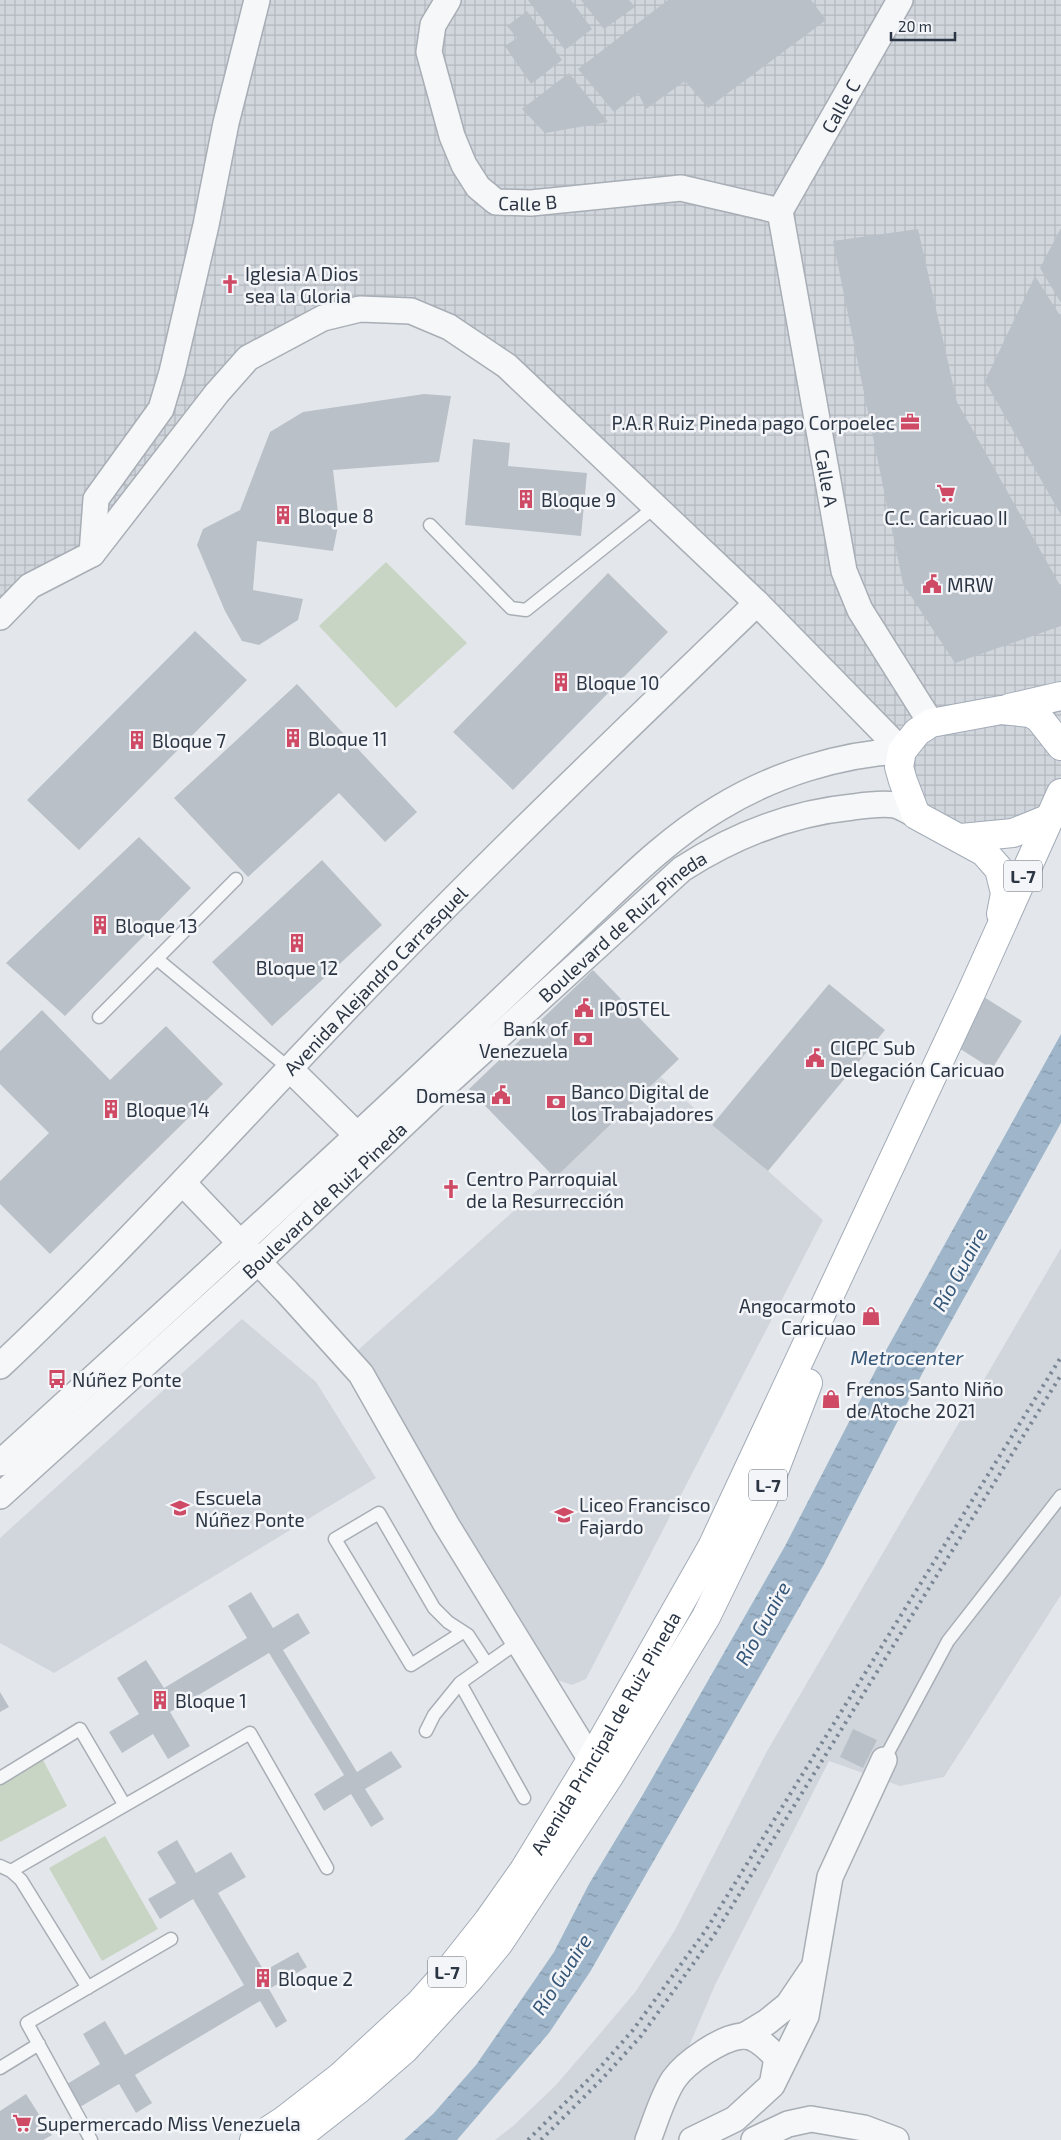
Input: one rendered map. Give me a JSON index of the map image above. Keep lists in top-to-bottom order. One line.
{"streets":{"main road":["L-7","Avenida Principal de Ruiz Pineda"],"street":["Calle C","Calle B","Calle A","Boulevard de Ruiz Pineda","Avenida Alejandro Carrasquel"]},"crossings":[["Calle C","Calle B"],["Calle C","Calle A"],["Calle B","Calle A"],["L-7","Avenida Principal de Ruiz Pineda"],["Boulevard de Ruiz Pineda","Avenida Principal de Ruiz Pineda"]],"water":["Río Guaire","Metrocenter"],"places":{"church":["Iglesia A Dios sea la Gloria","Centro Parroquial de la Resurrección"],"office":["P.A.R Ruiz Pineda pago Corpoelec"],"supermarket":["C.C. Caricuao II","Supermercado Miss Venezuela"],"building":["Bloque 9","Bloque 8","Bloque 10","Bloque 11","Bloque 7","Bloque 13","Bloque 12","Bloque 14","Bloque 1","Bloque 2"],"public building":["MRW","IPOSTEL","CICPC Sub Delegación Caricuao","Domesa"],"bank":["Bank of Venezuela","Banco Digital de los Trabajadores"],"shop":["Angocarmoto Caricuao","Frenos Santo Niño de Atoche 2021"],"bus stop":["Núñez Ponte"],"school or university":["Escuela Núñez Ponte","Liceo Francisco Fajardo"]},"scale_bar":"20 m"}
